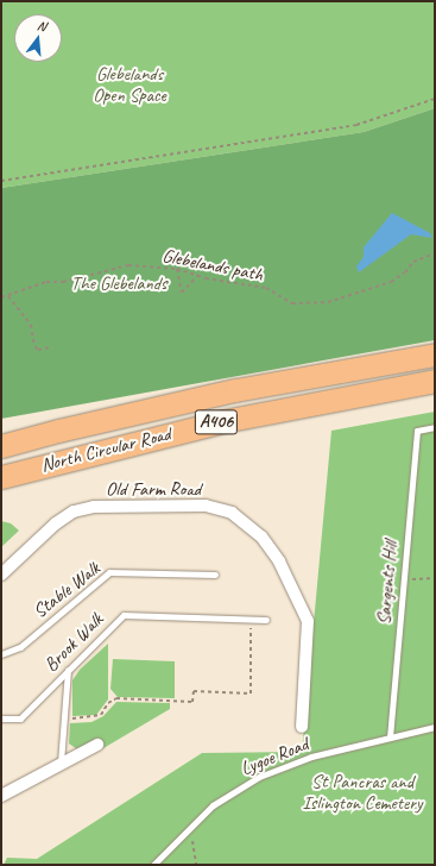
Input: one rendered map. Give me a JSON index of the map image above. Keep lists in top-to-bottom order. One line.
{"streets":{"highway":["A406","North Circular Road"],"street":["Old Farm Road"],"lane":["Sargents Hill","Stable Walk","Brook Walk","Lygoe Road"],"path":["Glebelands path"]},"crossings":[["Sargents Hill","Lygoe Road"]],"parks":["Glebelands Open Space","The Glebelands","St Pancras and Islington Cemetery"],"north":"top"}
